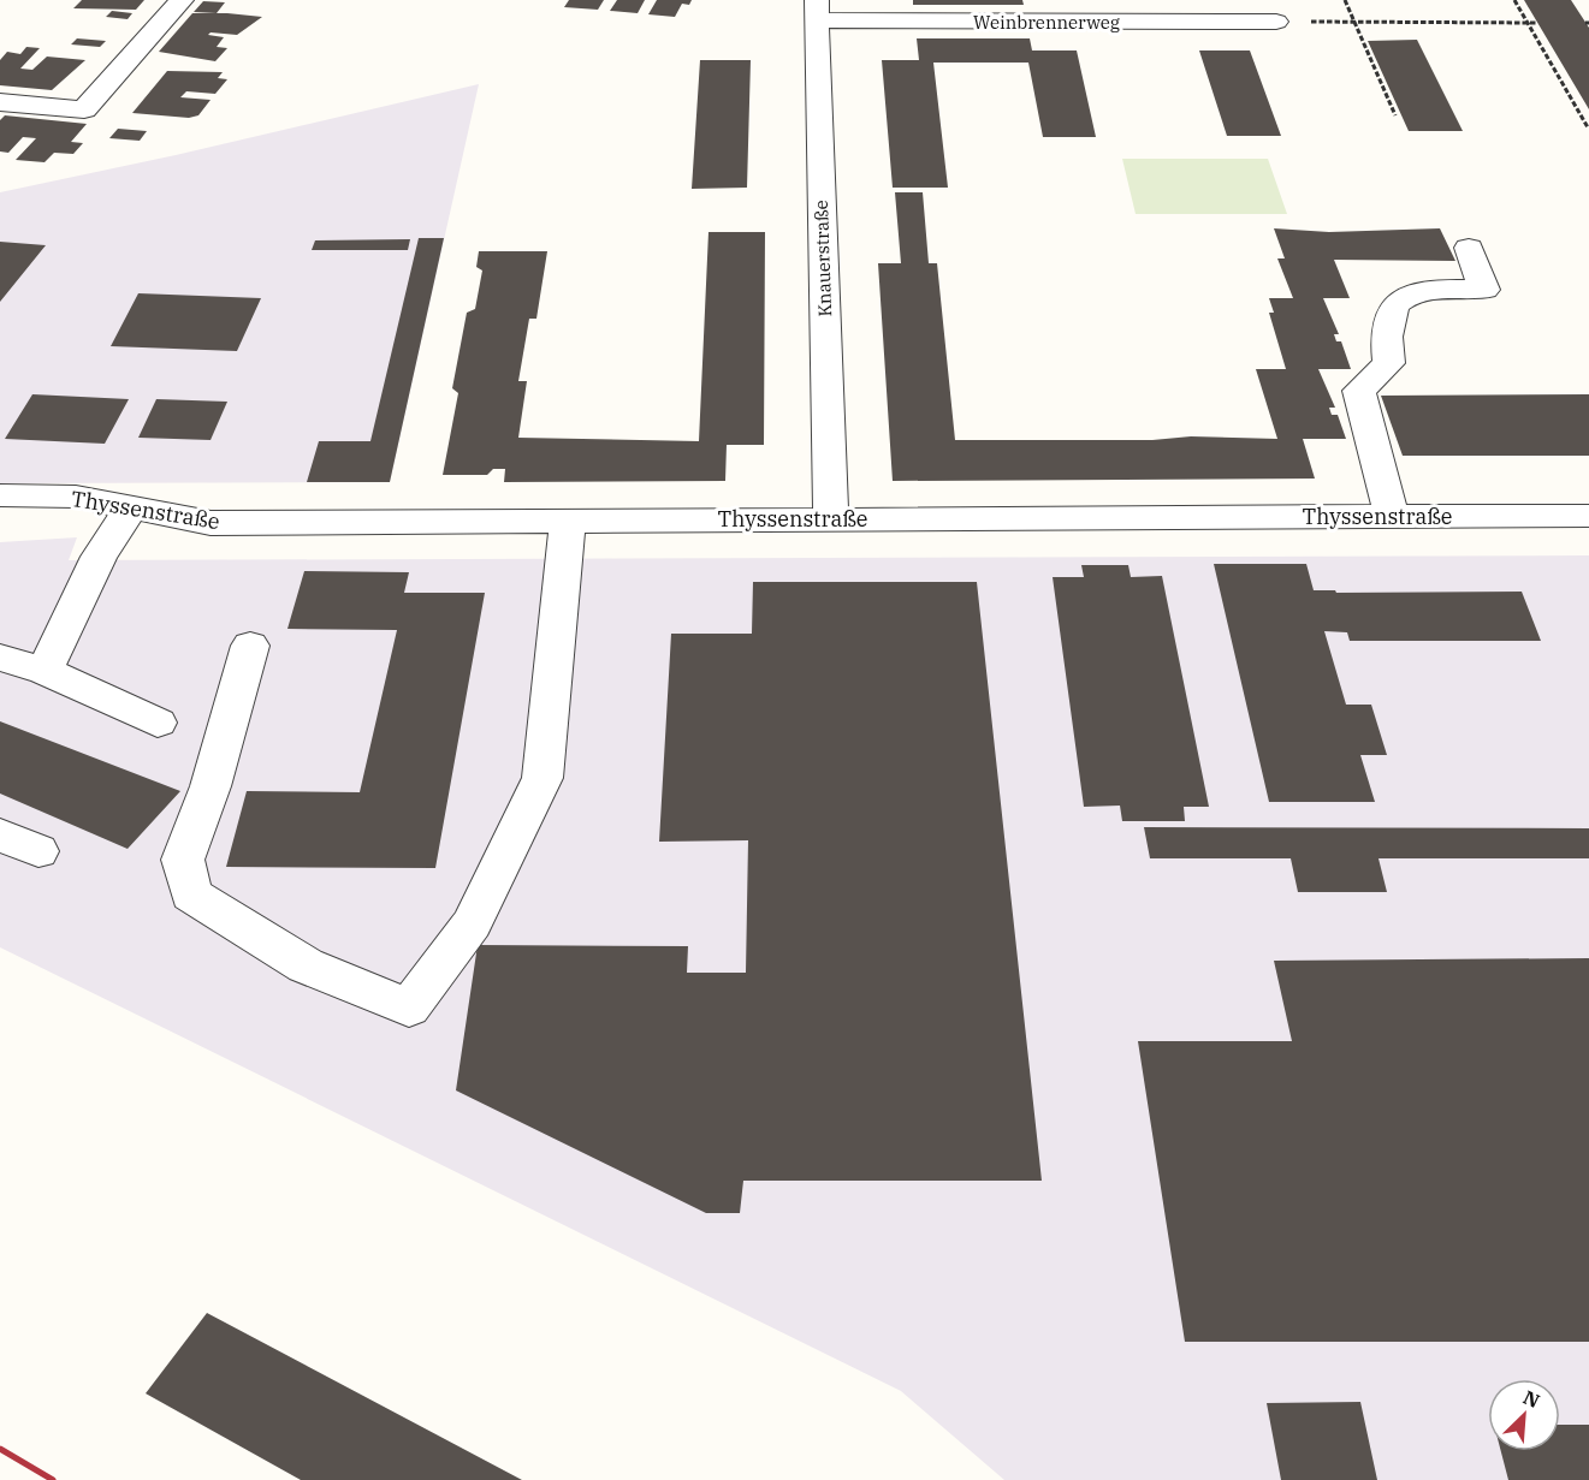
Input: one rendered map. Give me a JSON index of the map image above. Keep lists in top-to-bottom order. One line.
{"streets":{"street":["Weinbrennerweg","Knauerstraße","Thyssenstraße"]},"crossings":[["Weinbrennerweg","Knauerstraße"],["Knauerstraße","Thyssenstraße"]],"north":"top right"}
